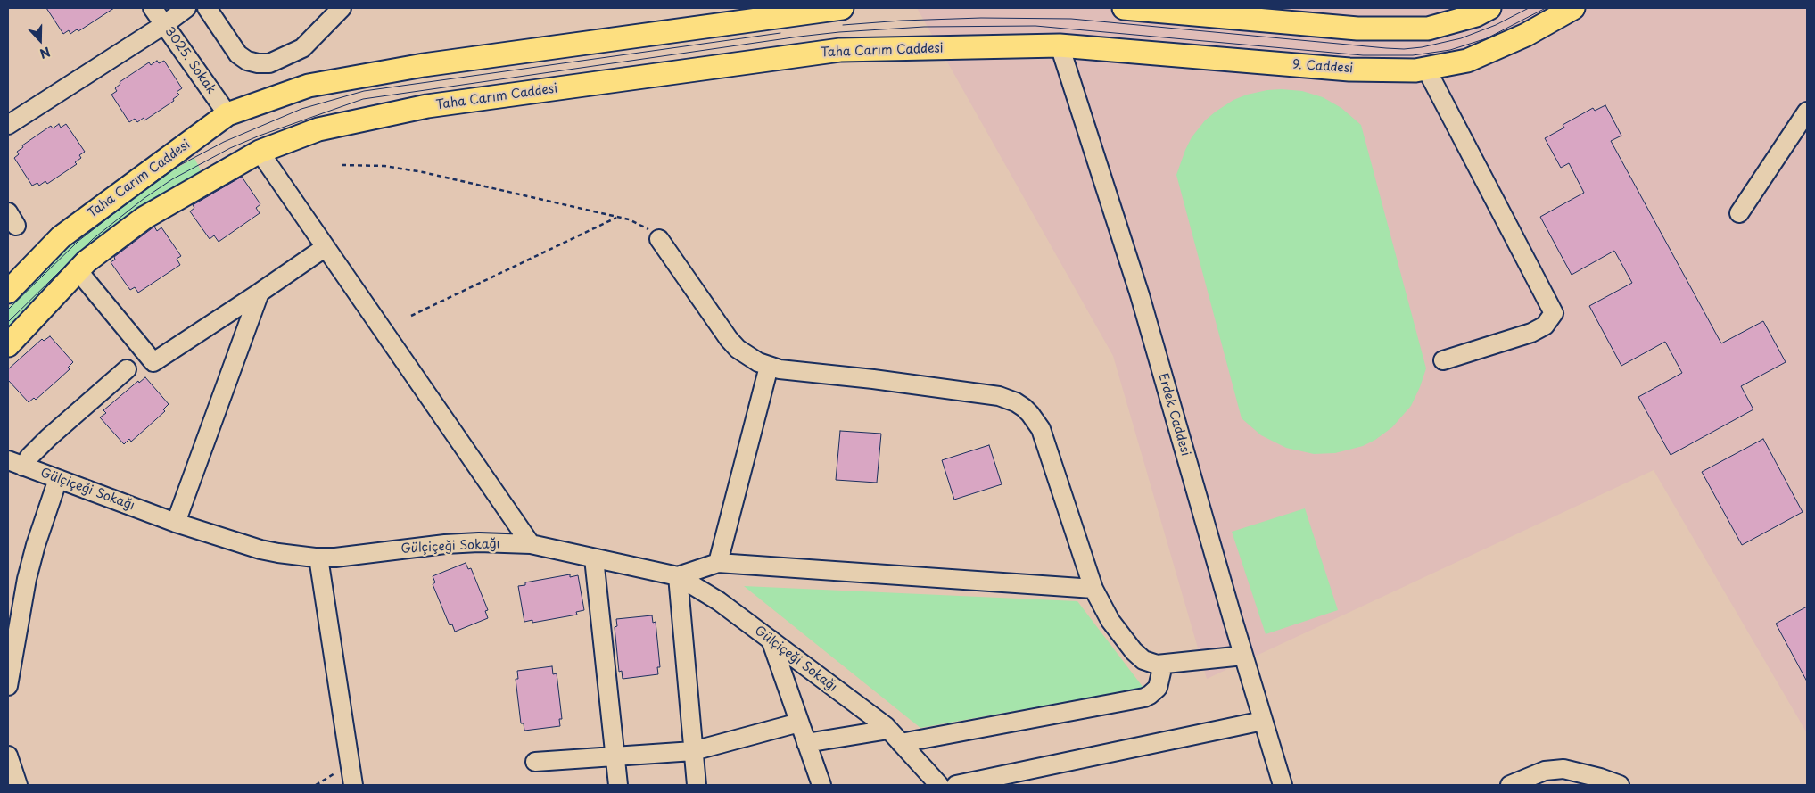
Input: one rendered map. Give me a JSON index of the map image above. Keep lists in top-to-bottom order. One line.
{"streets":{"main road":["Taha Carım Caddesi","9. Caddesi"],"street":["3025. Sokak","Erdek Caddesi","Gülçiçeği Sokağı"]},"crossings":[["Taha Carım Caddesi","3025. Sokak"],["Taha Carım Caddesi","9. Caddesi"],["Taha Carım Caddesi","Erdek Caddesi"],["9. Caddesi","Erdek Caddesi"]],"north":"bottom"}
